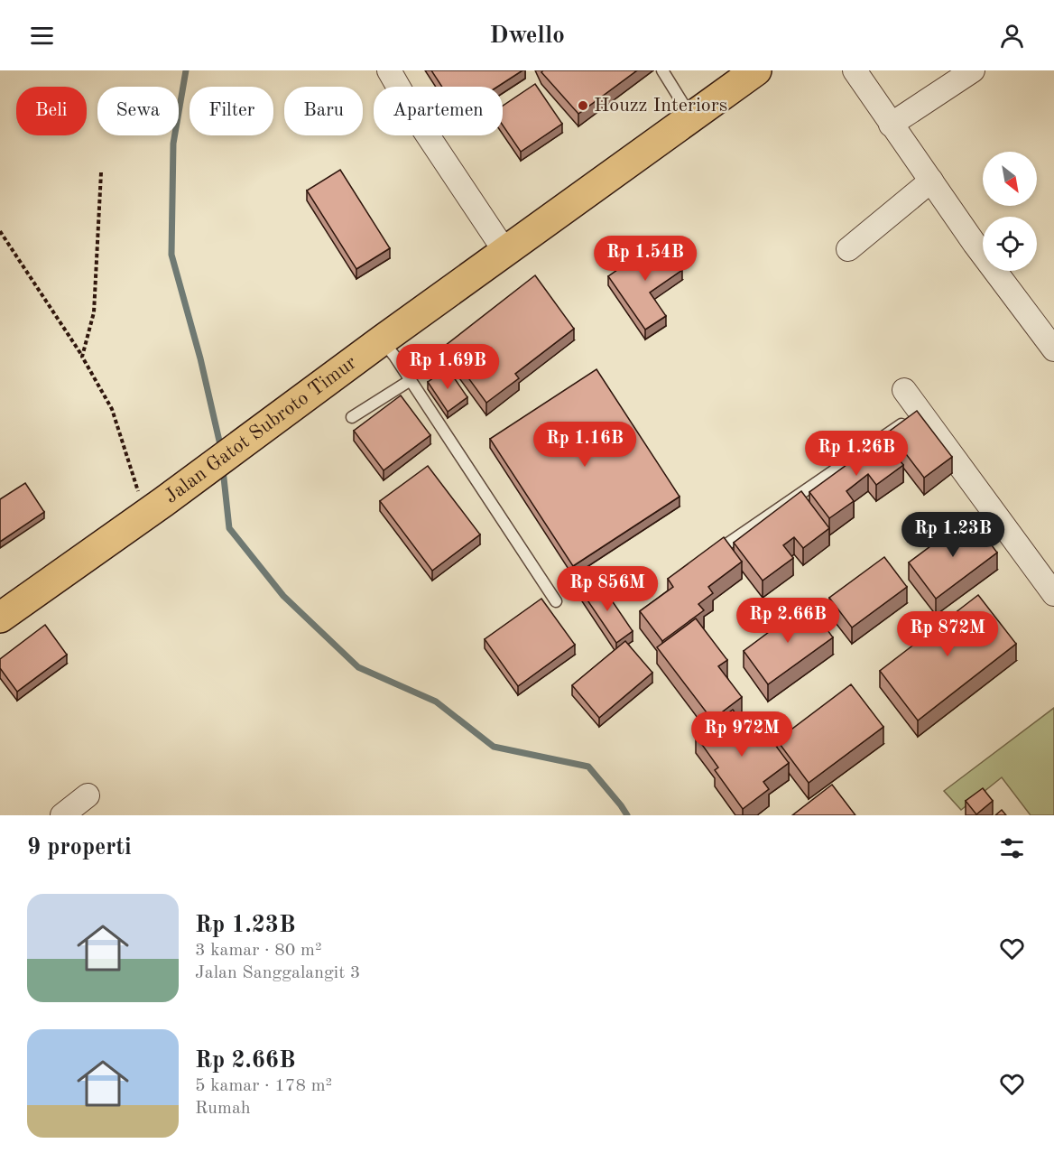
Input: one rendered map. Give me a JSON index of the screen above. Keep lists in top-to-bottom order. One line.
{"streets":{"highway":["Jalan Gatot Subroto Timur"]},"places":["Houzz Interiors"],"north":"bottom right","page":{"header":"Dwello","chip":["Beli","Sewa","Filter","Baru","Apartemen"],"price":["Rp 1.54B","Rp 1.69B","Rp 1.16B","Rp 1.26B","Rp 1.23B","Rp 856M","Rp 2.66B","Rp 872M","Rp 972M"],"heading":"9 properti","list":[{"name":"Rp 1.23B","note":"3 kamar · 80 m² · Jalan Sanggalangit 3"},{"name":"Rp 2.66B","note":"5 kamar · 178 m² · Rumah"}]}}
